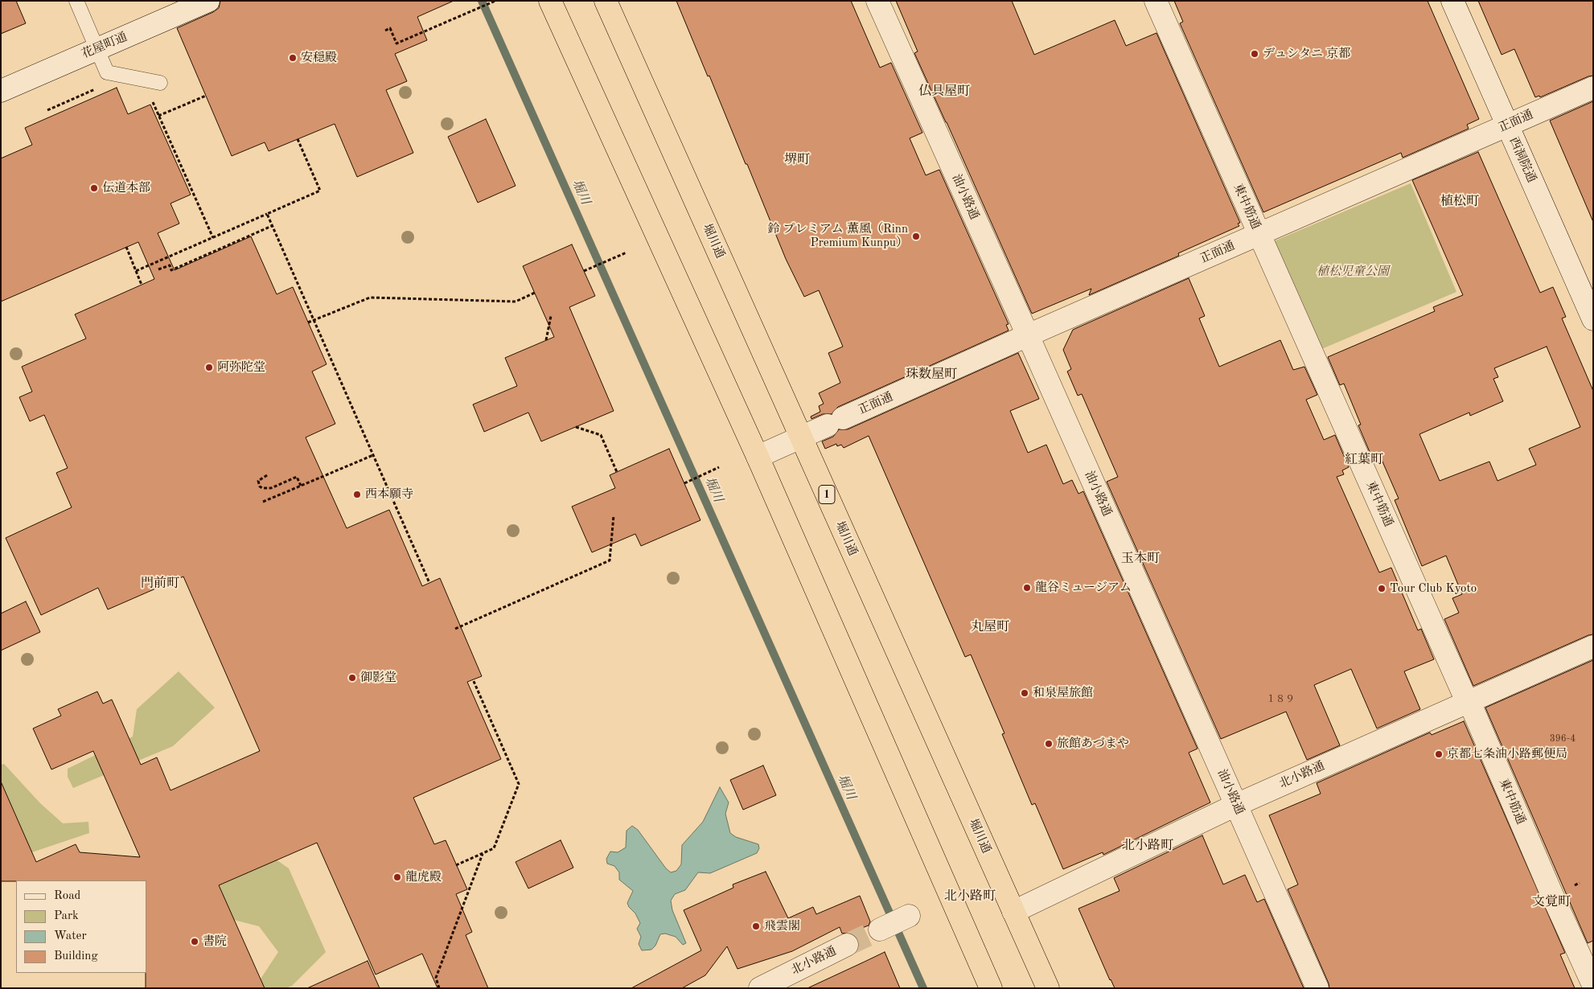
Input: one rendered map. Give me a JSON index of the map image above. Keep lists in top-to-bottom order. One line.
{"streets":{"highway":["堀川通","1"],"street":["花屋町通","正面通","西洞院通","油小路通","東中筋通","北小路通"]},"crossings":[["正面通","西洞院通"],["正面通","油小路通"],["正面通","東中筋通"],["正面通","堀川通"],["油小路通","北小路通"],["東中筋通","北小路通"],["堀川通","北小路通"]],"districts":["仏具屋町","堺町","植松町","珠数屋町","紅葉町","玉本町","門前町","丸屋町","北小路町","北小路町","文覚町"],"water":["堀川"],"parks":["植松児童公園"],"places":["デュシタニ 京都","安穏殿","伝道本部","鈴 プレミアム 薫風（Rinn Premium Kunpu）","阿弥陀堂","西本願寺","龍谷ミュージアム","Tour Club Kyoto","御影堂","和泉屋旅館","旅館あづまや","京都七条油小路郵便局","龍虎殿","飛雲閣","書院"],"house_numbers":["１８９","396-4"],"legend":["Road","Park","Water","Building"]}
